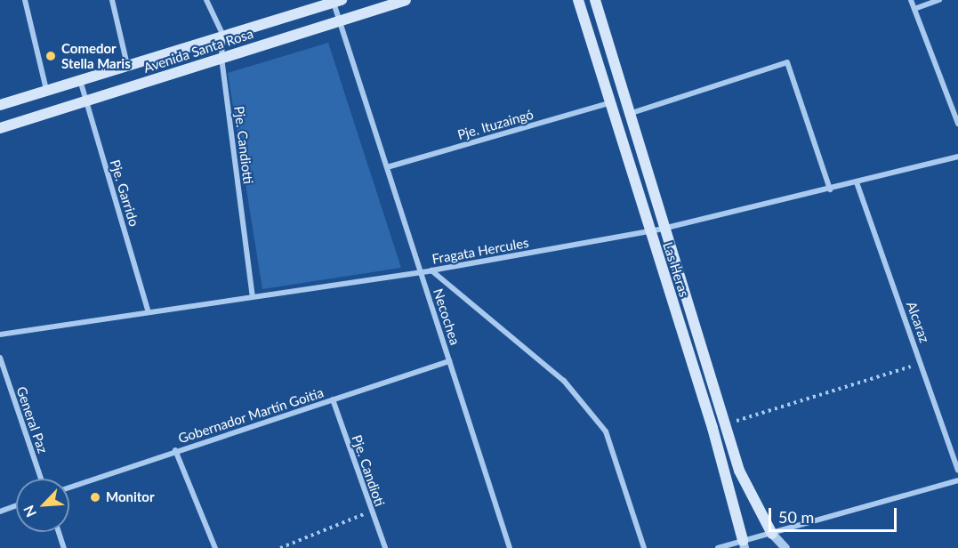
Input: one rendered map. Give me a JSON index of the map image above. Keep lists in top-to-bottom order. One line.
{"streets":{"main road":["Avenida Santa Rosa","Las Heras"],"street":["Pje. Ituzaingó","Pje. Candiotti","Pje. Garrido","Fragata Hercules","Necochea","Alcaraz","Gobernador Martín Goitia","General Paz","Pje. Candioti"]},"crossings":[["Avenida Santa Rosa","Pje. Candiotti"],["Avenida Santa Rosa","Pje. Garrido"],["Avenida Santa Rosa","Necochea"],["Pje. Ituzaingó","Las Heras"],["Pje. Ituzaingó","Necochea"],["Pje. Candiotti","Fragata Hercules"],["Pje. Garrido","Fragata Hercules"],["Fragata Hercules","Las Heras"],["Fragata Hercules","Necochea"],["Fragata Hercules","Alcaraz"],["Necochea","Gobernador Martín Goitia"],["Gobernador Martín Goitia","Pje. Candioti"]],"places":["Comedor Stella Maris","Monitor"],"scale_bar":"50 m","north":"bottom left"}
